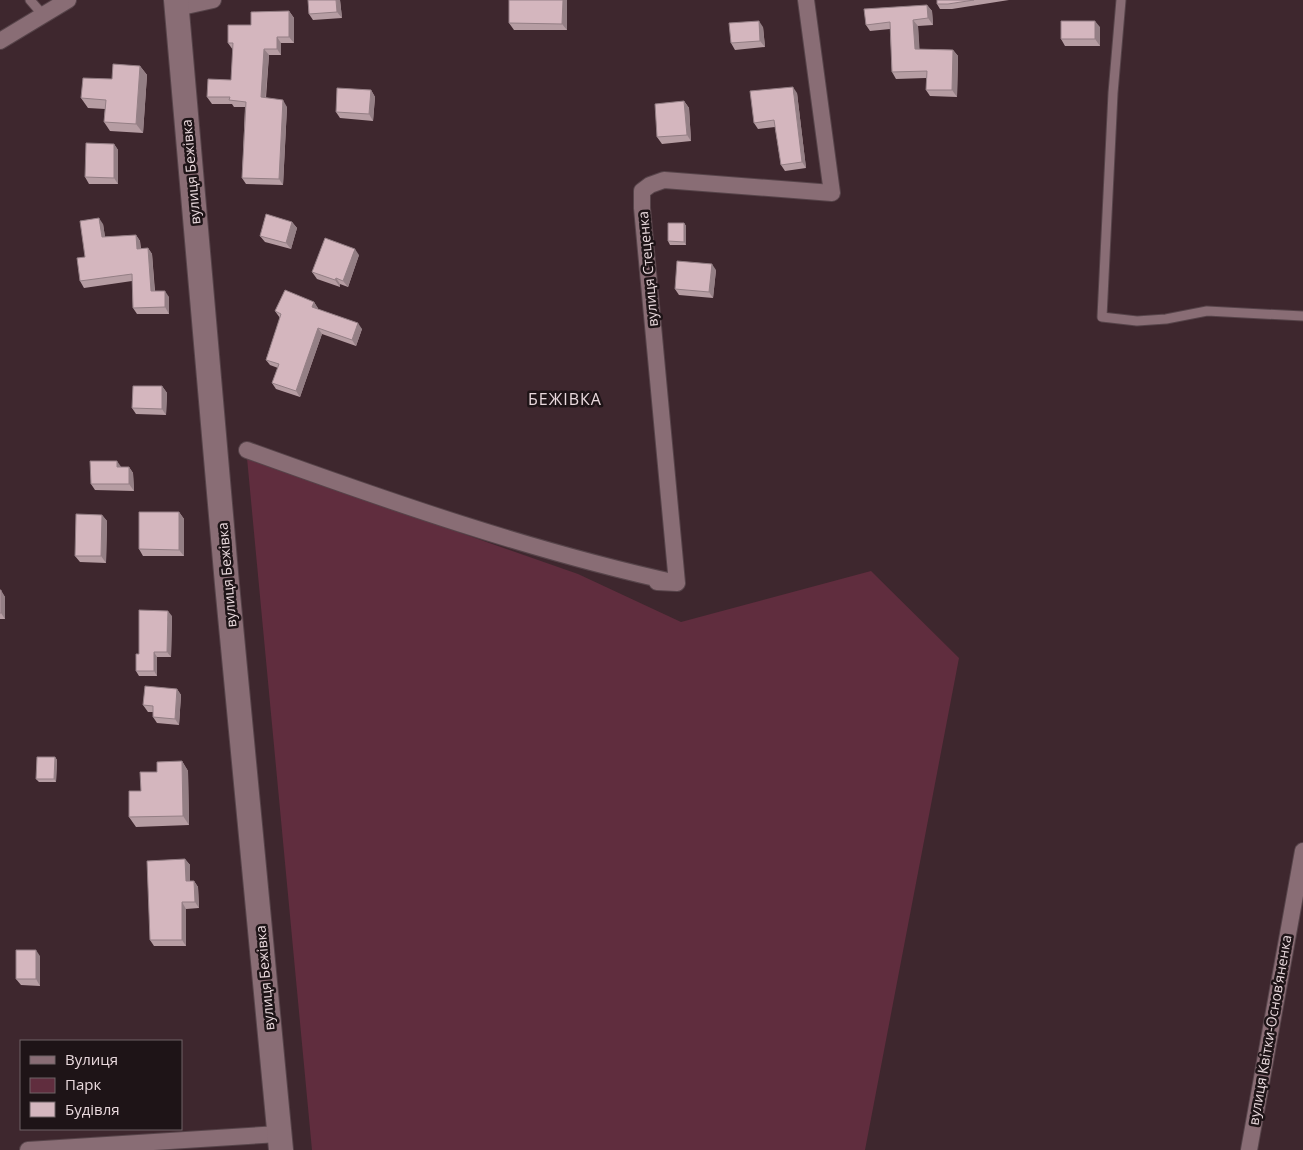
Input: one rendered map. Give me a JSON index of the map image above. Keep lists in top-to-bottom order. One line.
{"streets":{"main road":["вулиця Бежівка"],"street":["вулиця Стеценка","вулиця Квітки-Основʼяненка"]},"districts":["БЕЖІВКА"],"legend":["Вулиця","Парк","Будівля"]}
